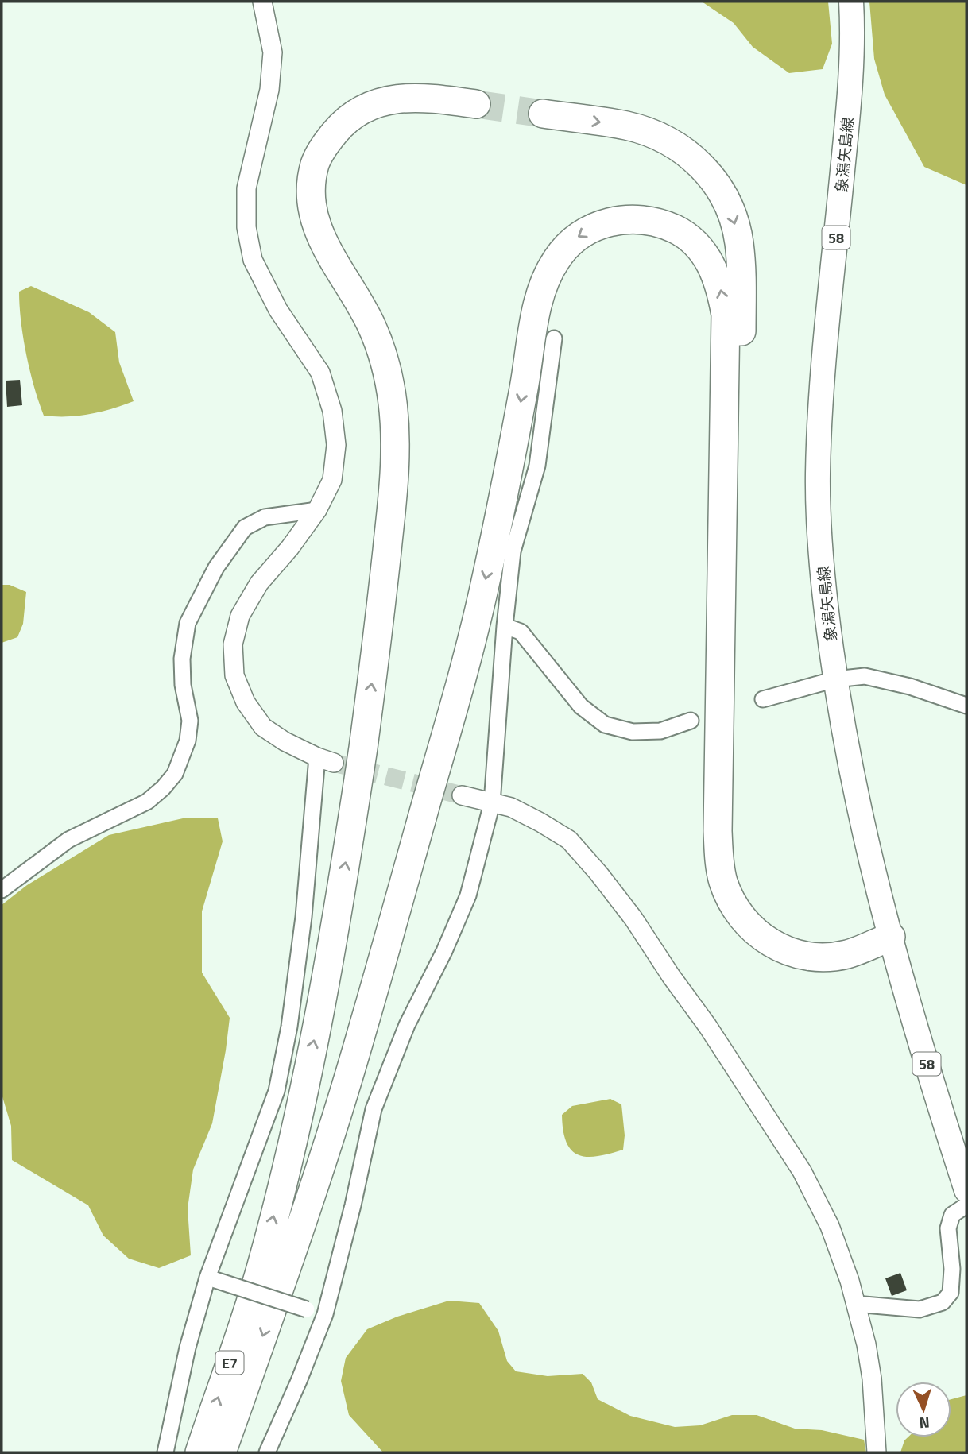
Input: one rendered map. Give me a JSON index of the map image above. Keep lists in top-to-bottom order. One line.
{"streets":{"highway":["E7"],"main road":["象潟矢島線","58"]},"north":"bottom"}
